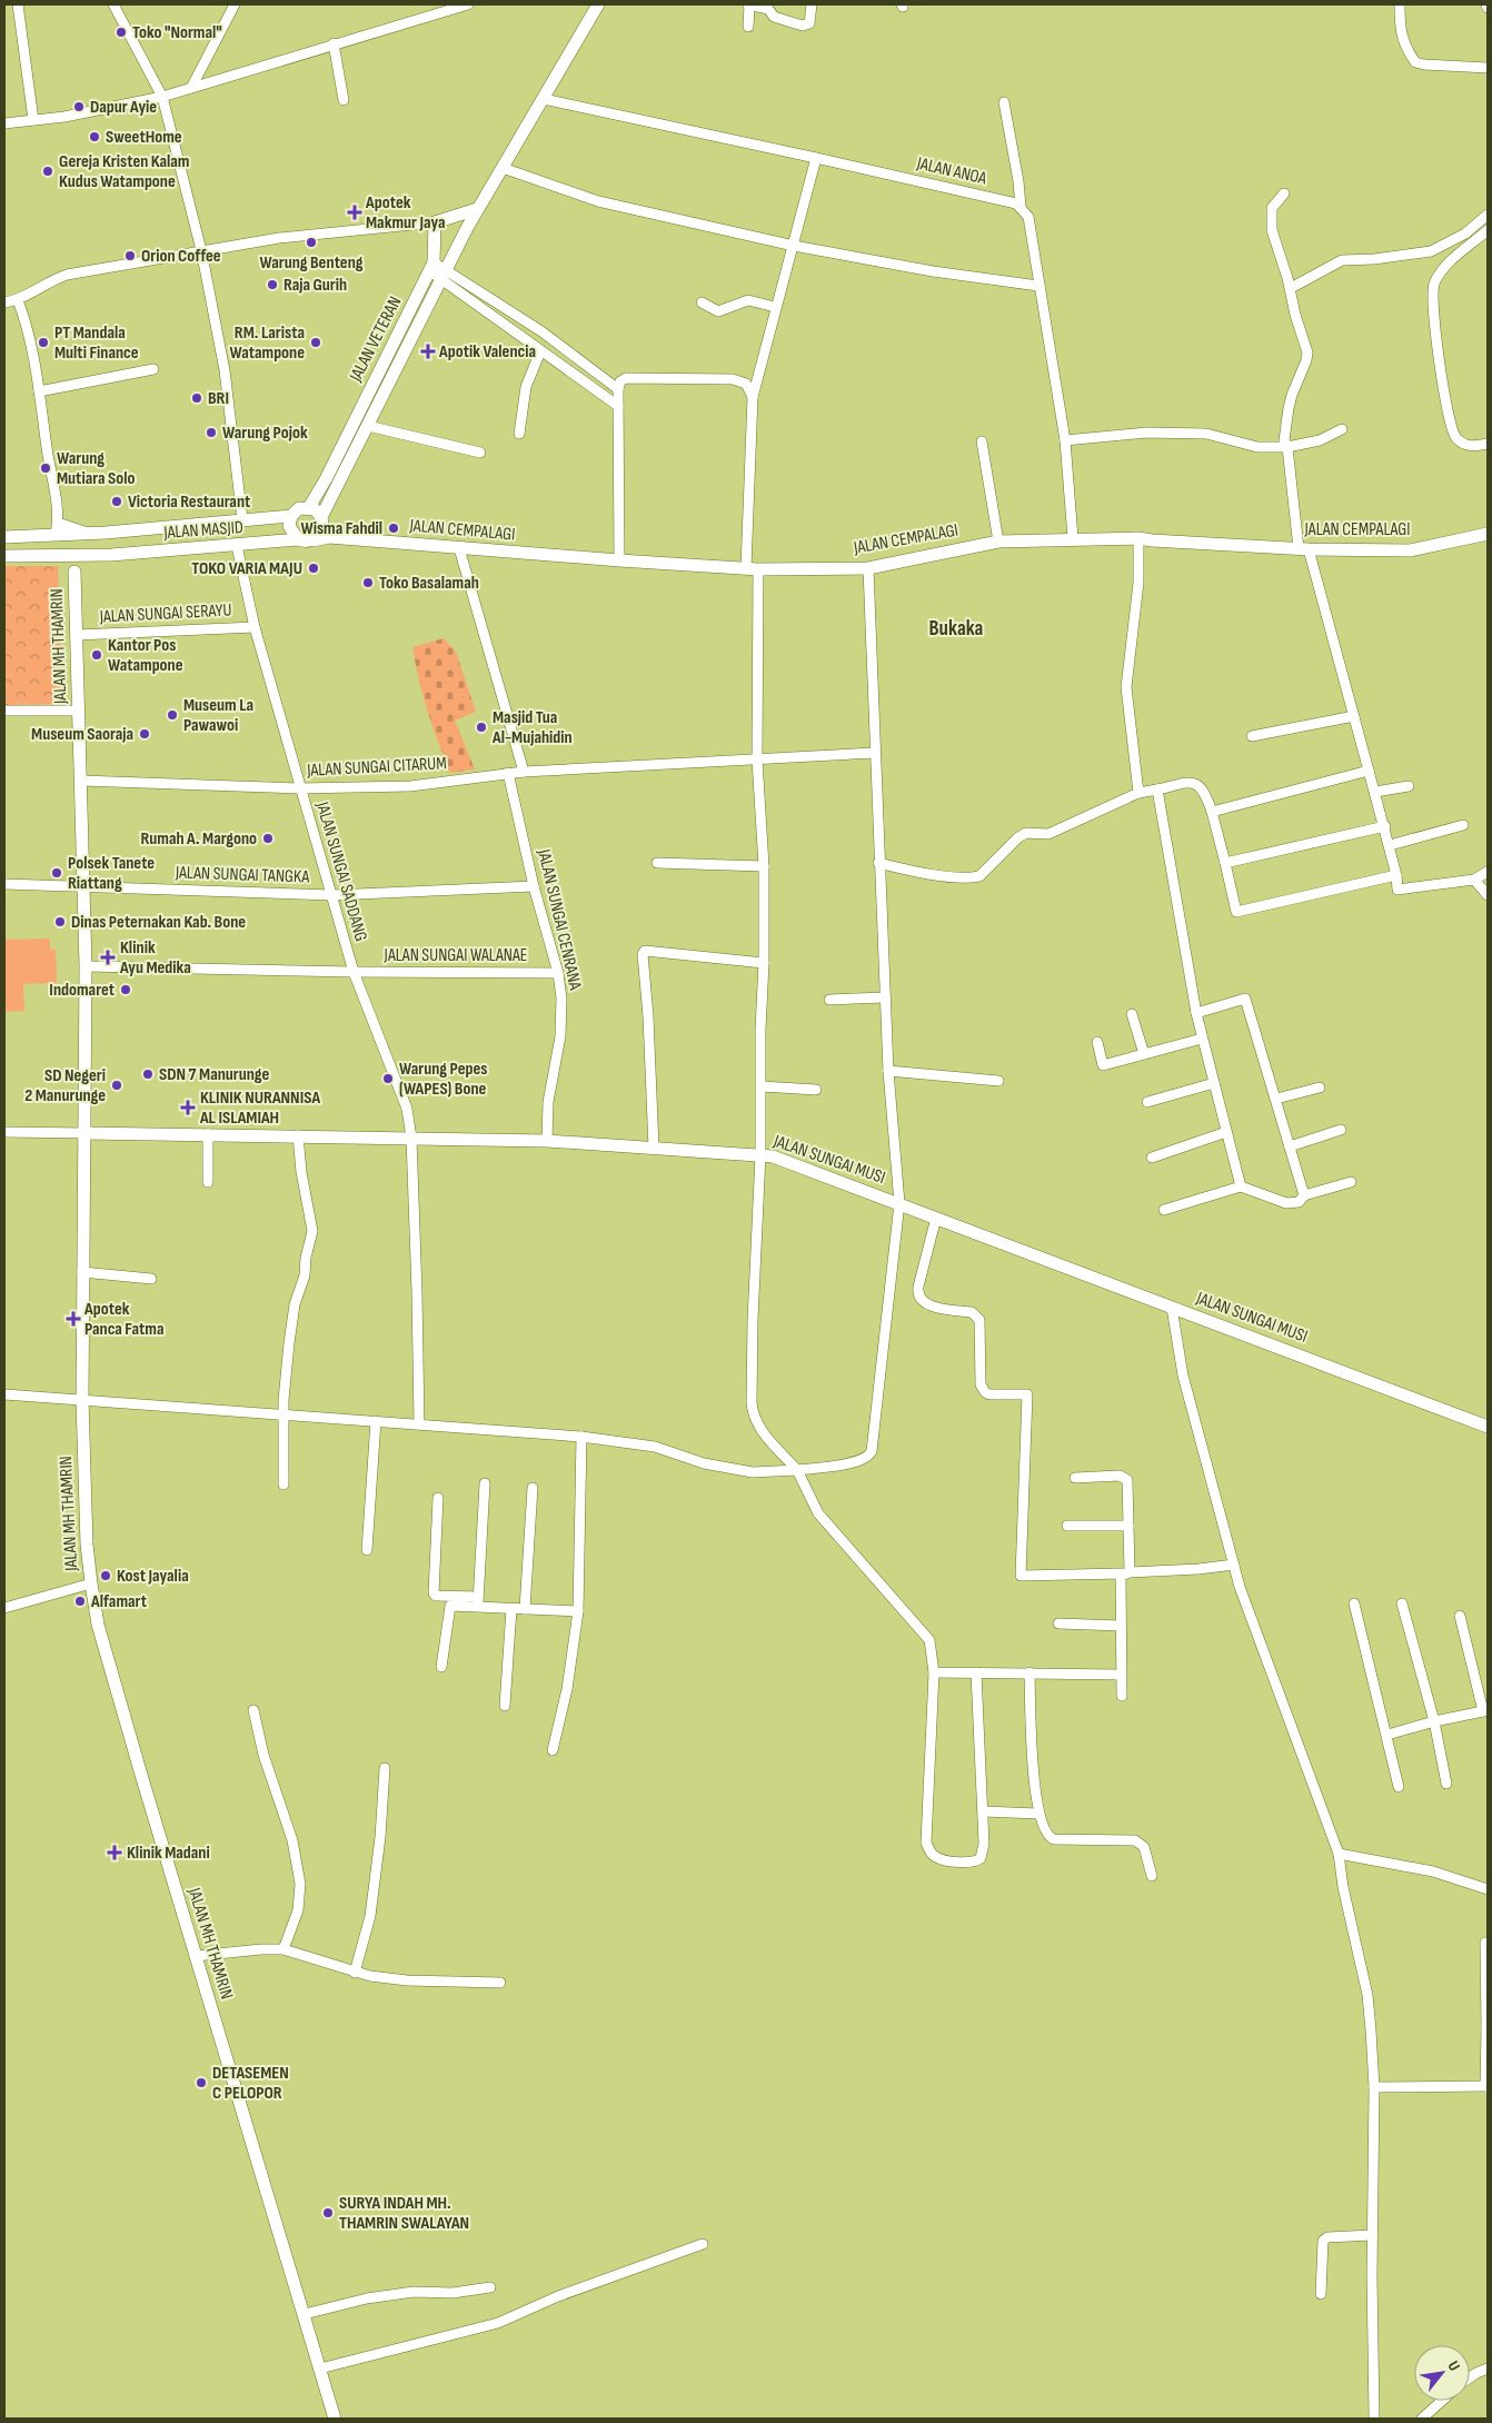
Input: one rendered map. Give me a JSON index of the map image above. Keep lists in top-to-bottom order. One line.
{"streets":{"main road":["JALAN VETERAN","JALAN CEMPALAGI","JALAN MASJID","JALAN MH THAMRIN","JALAN SUNGAI MUSI"],"street":["JALAN ANOA","JALAN SUNGAI SERAYU","JALAN SUNGAI CITARUM","JALAN SUNGAI SADDANG","JALAN SUNGAI TANGKA","JALAN SUNGAI CENRANA","JALAN SUNGAI WALANAE"]},"crossings":[["JALAN ANOA","JALAN VETERAN"],["JALAN VETERAN","JALAN CEMPALAGI"],["JALAN VETERAN","JALAN MASJID"],["JALAN CEMPALAGI","JALAN MASJID"],["JALAN MASJID","JALAN SUNGAI SADDANG"],["JALAN SUNGAI SERAYU","JALAN MH THAMRIN"],["JALAN SUNGAI SERAYU","JALAN SUNGAI SADDANG"],["JALAN MH THAMRIN","JALAN SUNGAI CITARUM"],["JALAN MH THAMRIN","JALAN SUNGAI TANGKA"],["JALAN MH THAMRIN","JALAN SUNGAI WALANAE"],["JALAN MH THAMRIN","JALAN SUNGAI MUSI"],["JALAN SUNGAI CITARUM","JALAN SUNGAI SADDANG"],["JALAN SUNGAI CITARUM","JALAN SUNGAI CENRANA"],["JALAN SUNGAI SADDANG","JALAN SUNGAI TANGKA"],["JALAN SUNGAI SADDANG","JALAN SUNGAI WALANAE"],["JALAN SUNGAI SADDANG","JALAN SUNGAI MUSI"],["JALAN SUNGAI TANGKA","JALAN SUNGAI CENRANA"],["JALAN SUNGAI CENRANA","JALAN SUNGAI WALANAE"],["JALAN SUNGAI CENRANA","JALAN SUNGAI MUSI"]],"districts":["Bukaka"],"places":{"other":["Toko \"Normal\"","Dapur Ayie","SweetHome","Gereja Kristen Kalam Kudus Watampone","Warung Benteng","Orion Coffee","Raja Gurih","PT Mandala Multi Finance","RM. Larista Watampone","BRI","Warung Pojok","Warung Mutiara Solo","Victoria Restaurant","Wisma Fahdil","TOKO VARIA MAJU","Toko Basalamah","Kantor Pos Watampone","Museum La Pawawoi","Masjid Tua Al-Mujahidin","Museum Saoraja","Rumah A. Margono","Polsek Tanete Riattang","Dinas Peternakan Kab. Bone","Indomaret","SDN 7 Manurunge","Warung Pepes (WAPES) Bone","SD Negeri 2 Manurunge","Kost Jayalia","Alfamart","DETASEMEN C PELOPOR","SURYA INDAH MH. THAMRIN SWALAYAN"],"health":["Apotek Makmur Jaya","Apotik Valencia","Klinik Ayu Medika","KLINIK NURANNISA AL ISLAMIAH","Apotek Panca Fatma","Klinik Madani"]},"north":"top right"}
